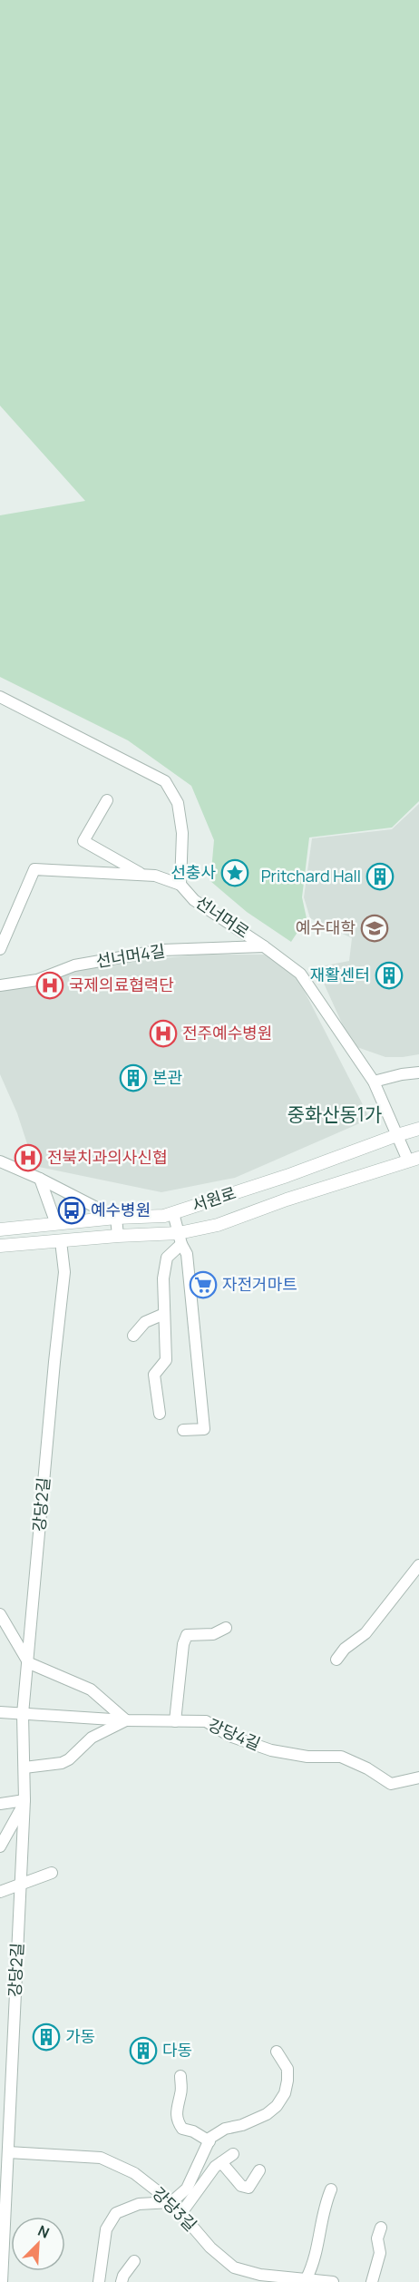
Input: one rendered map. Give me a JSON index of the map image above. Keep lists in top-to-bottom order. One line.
{"streets":{"street":["선너머로","선너머4길","서원로","강당2길","강당4길","강당3길"]},"crossings":[["선너머로","선너머4길"],["선너머로","서원로"],["서원로","강당2길"],["강당2길","강당4길"],["강당2길","강당3길"]],"districts":["중화산동1가"],"places":{"place":["선충사"],"building":["Pritchard Hall","재활센터","본관","가동","다동"],"school or university":["예수대학"],"hospital":["국제의료협력단","전주예수병원","전북치과의사신협"],"bus stop":["예수병원"],"supermarket":["자전거마트"]},"north":"top right"}
